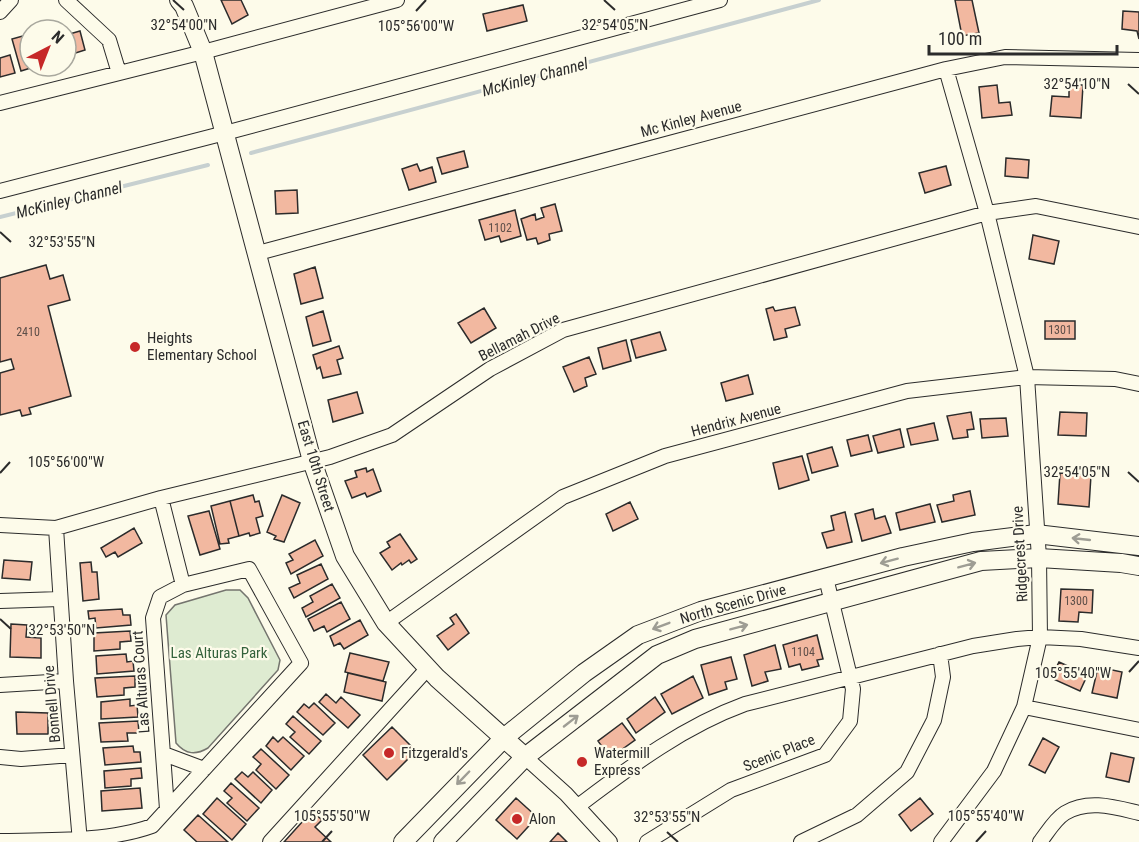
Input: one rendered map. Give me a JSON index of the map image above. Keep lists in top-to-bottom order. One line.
{"streets":{"main road":["East 10th Street","North Scenic Drive"],"street":["Mc Kinley Avenue","Bellamah Drive","Hendrix Avenue","Ridgecrest Drive","Las Alturas Court","Bonnell Drive","Scenic Place"]},"crossings":[["Mc Kinley Avenue","East 10th Street"],["Mc Kinley Avenue","Ridgecrest Drive"],["Bellamah Drive","East 10th Street"],["Bellamah Drive","Ridgecrest Drive"],["Bellamah Drive","Bonnell Drive"],["Hendrix Avenue","East 10th Street"],["Hendrix Avenue","Ridgecrest Drive"],["East 10th Street","North Scenic Drive"],["Ridgecrest Drive","North Scenic Drive"],["North Scenic Drive","Scenic Place"],["Las Alturas Court","Bonnell Drive"]],"water":["McKinley Channel"],"parks":["Las Alturas Park"],"places":["Heights Elementary School","Fitzgerald's","Watermill Express","Alon"],"house_numbers":["1102","1301","2410","1300","1104"],"scale_bar":"100 m","north":"top right","coordinates":["32°54'00\"N","32°54'05\"N","105°56'00\"W","32°54'10\"N","32°53'55\"N","32°53'50\"N","105°55'40\"W","105°55'50\"W"]}
